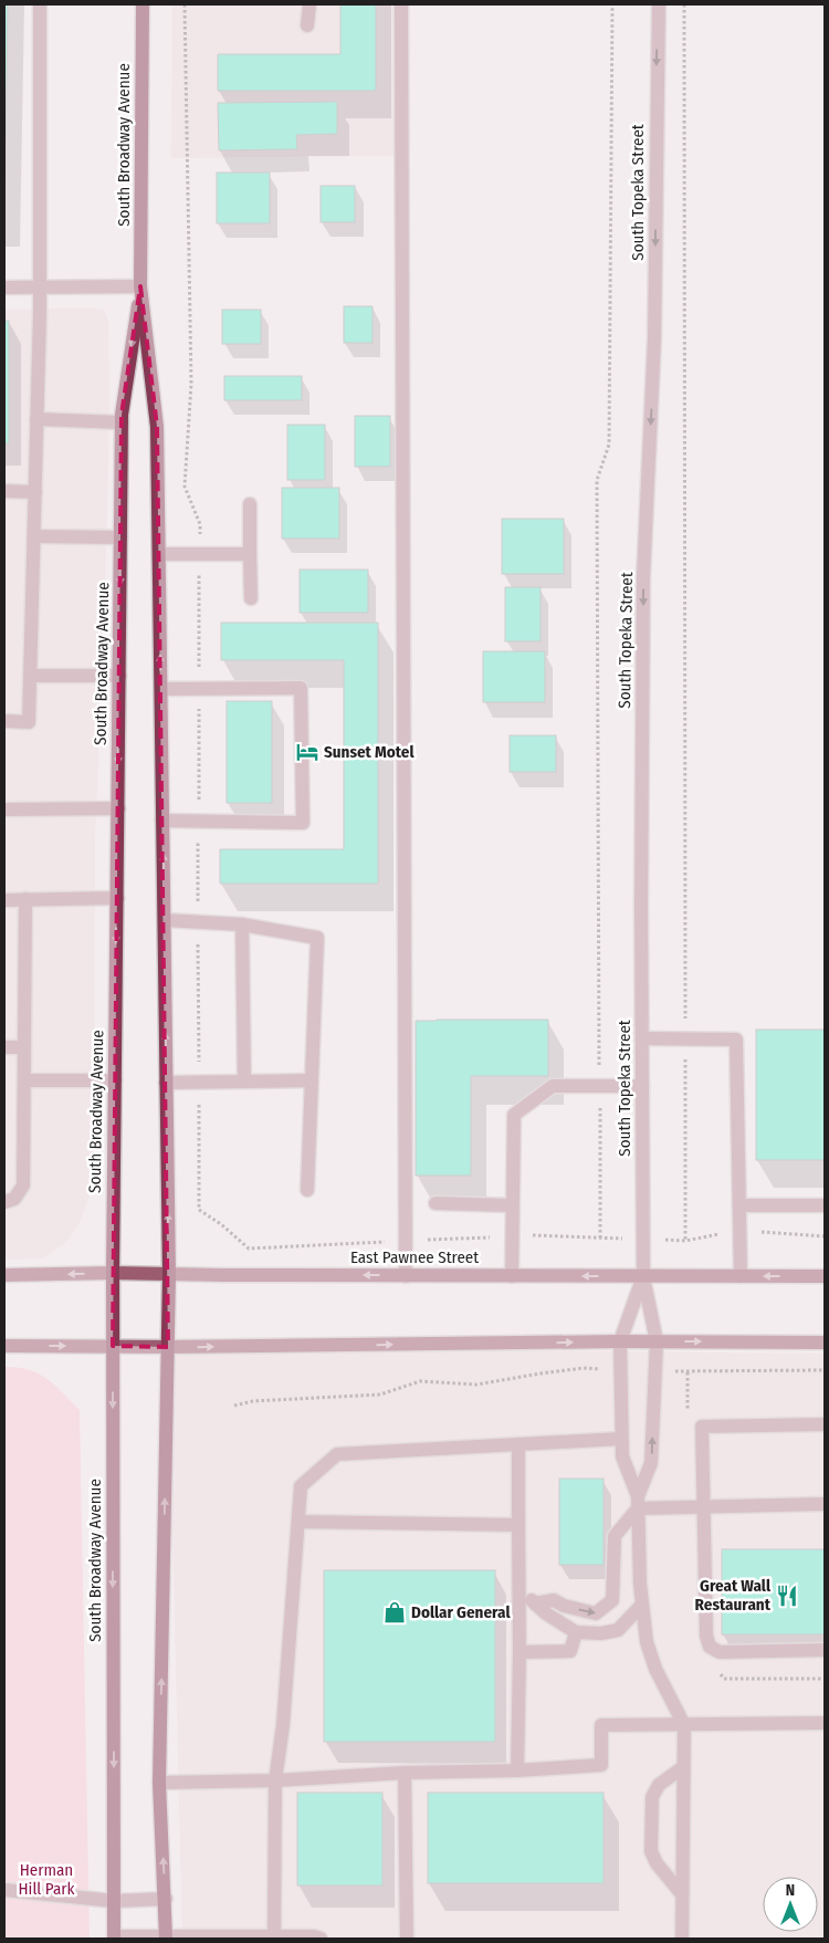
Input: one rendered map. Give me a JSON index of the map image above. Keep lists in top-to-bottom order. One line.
{"streets":{"main road":["South Broadway Avenue","East Pawnee Street"],"street":["South Topeka Street"]},"crossings":[["South Broadway Avenue","East Pawnee Street"],["South Topeka Street","East Pawnee Street"]],"one_way":["South Topeka Street"],"parks":["Herman Hill Park"],"places":{"hotel":["Sunset Motel"],"restaurant":["Great Wall Restaurant"],"shop":["Dollar General"]},"north":"top"}
